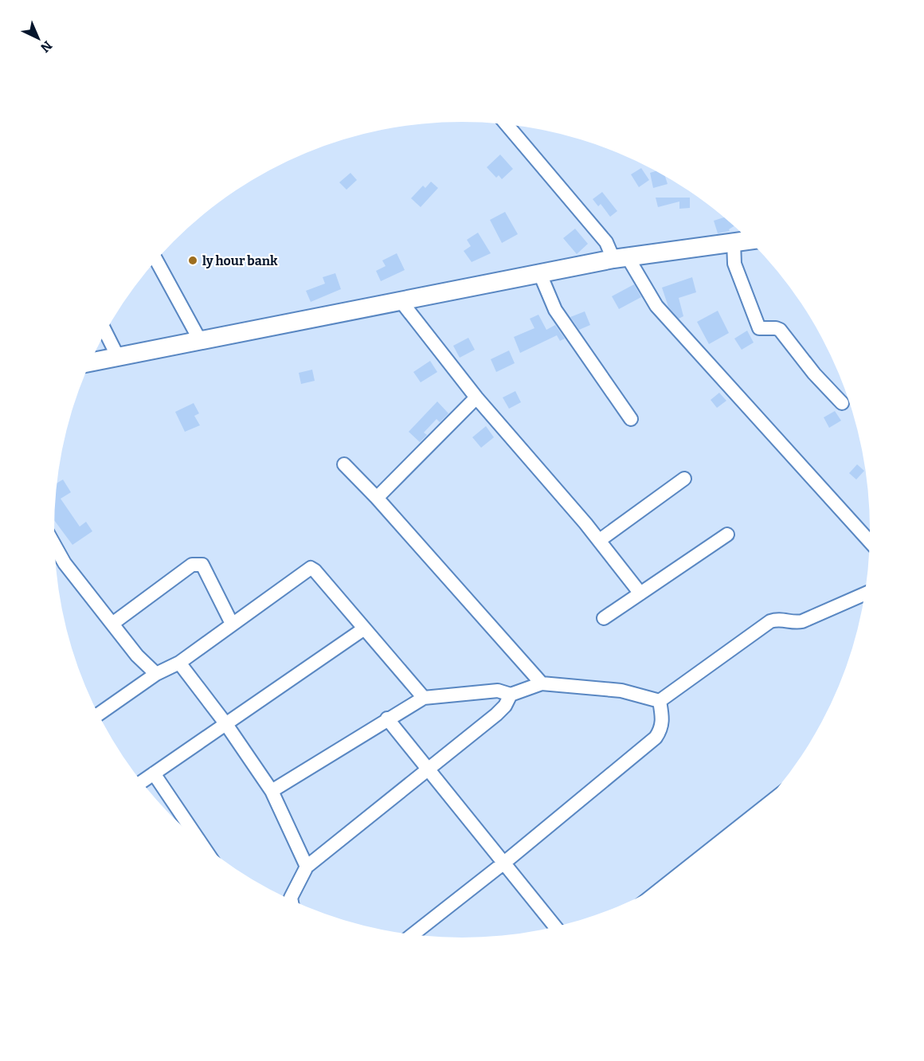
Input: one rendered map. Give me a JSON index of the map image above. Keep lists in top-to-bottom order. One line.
{"places":["ly hour bank"],"north":"bottom right"}
